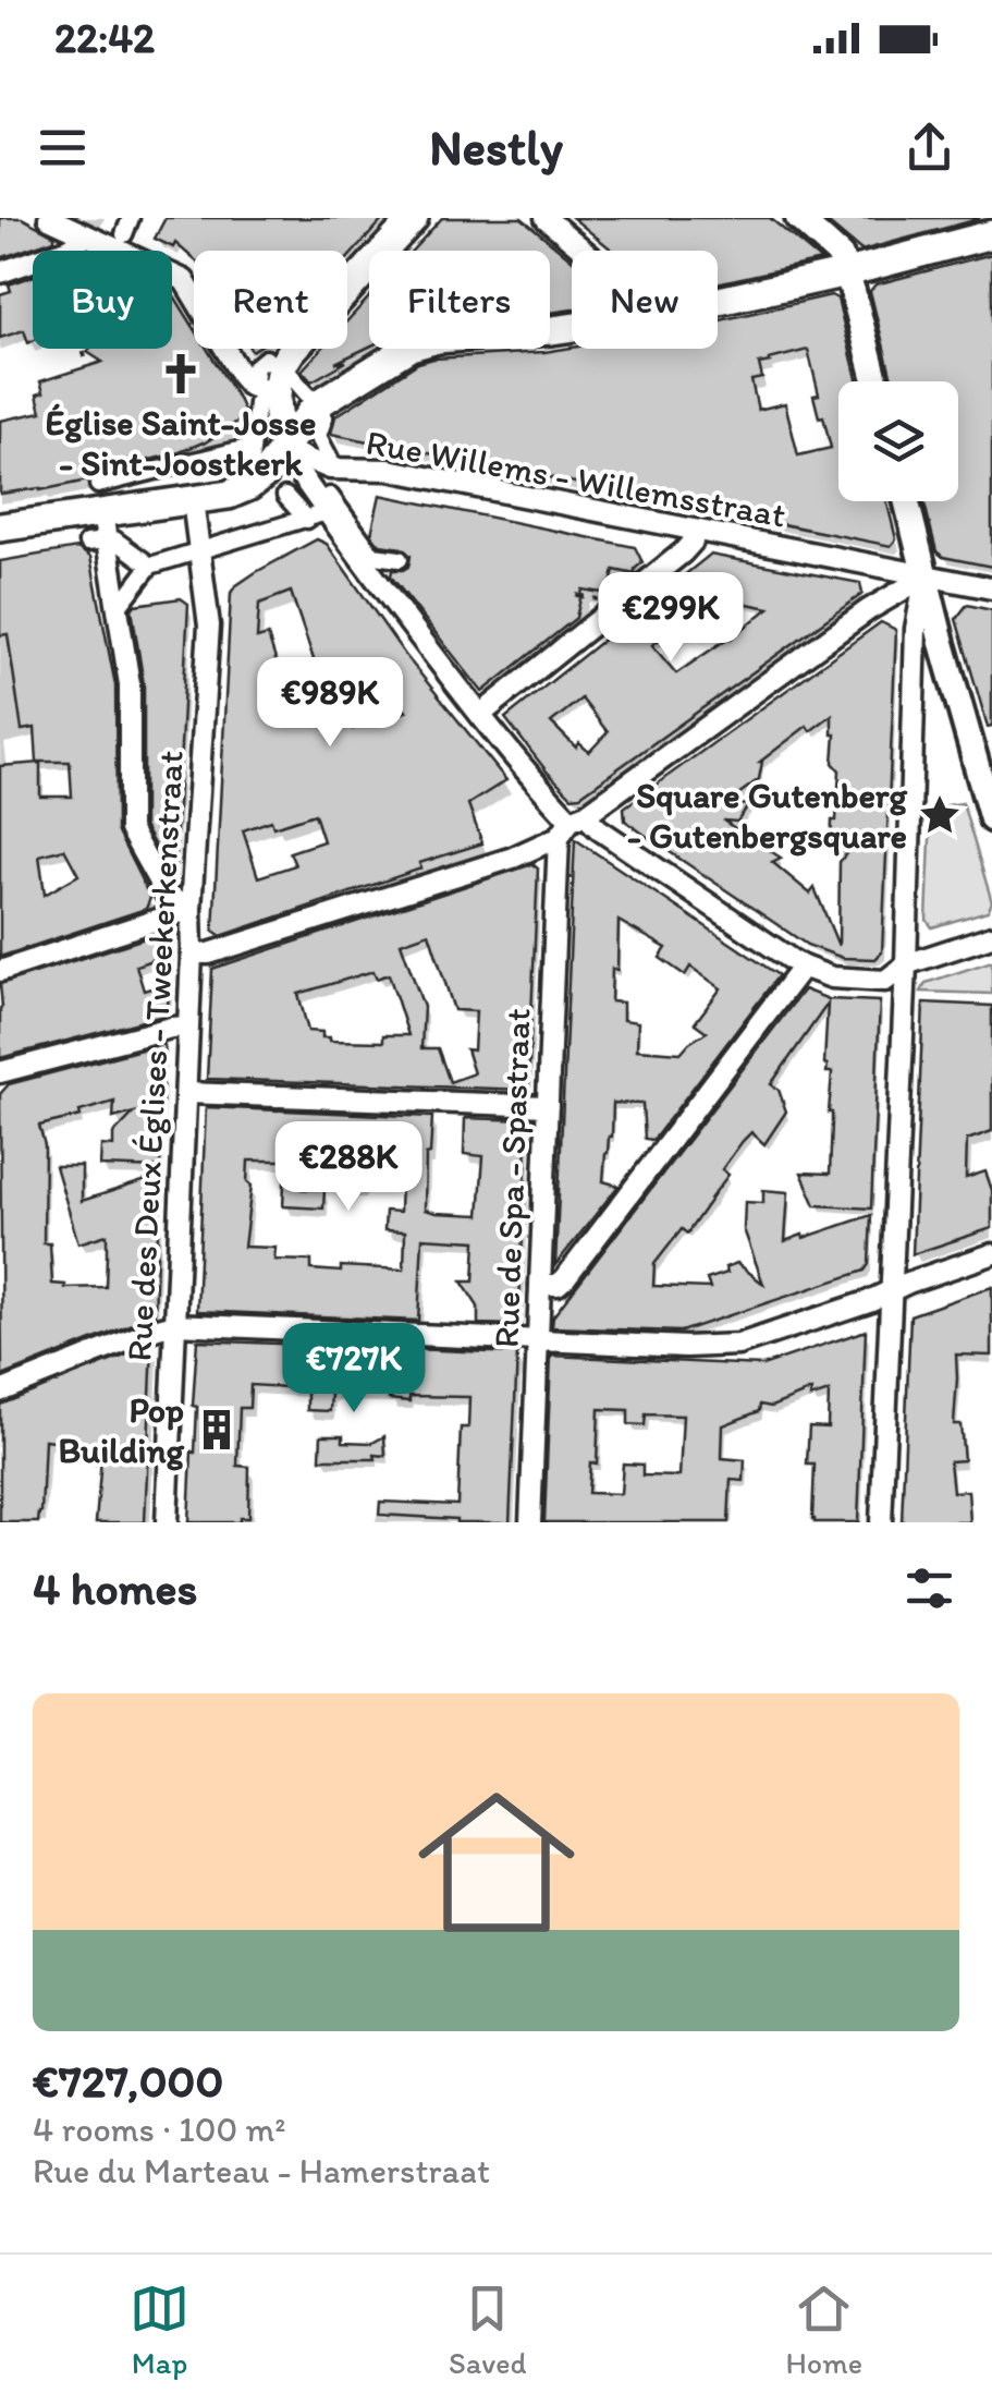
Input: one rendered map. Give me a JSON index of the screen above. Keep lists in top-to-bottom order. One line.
{"streets":{"street":["Rue Willems - Willemsstraat","Rue des Deux Églises - Tweekerkenstraat","Rue de Spa - Spastraat"]},"places":{"church":["Église Saint-Josse - Sint-Joostkerk"],"place":["Square Gutenberg - Gutenbergsquare"],"building":["Pop Building"]},"page":{"status":"22:42","header":"Nestly","chip":["Buy","Rent","Filters","New"],"price":["€299K","€989K","€288K","€727K"],"heading":"4 homes","list":[{"name":"€727,000","note":"4 rooms · 100 m² · Rue du Marteau - Hamerstraat"}],"tabs":["Map","Saved","Home"]}}
